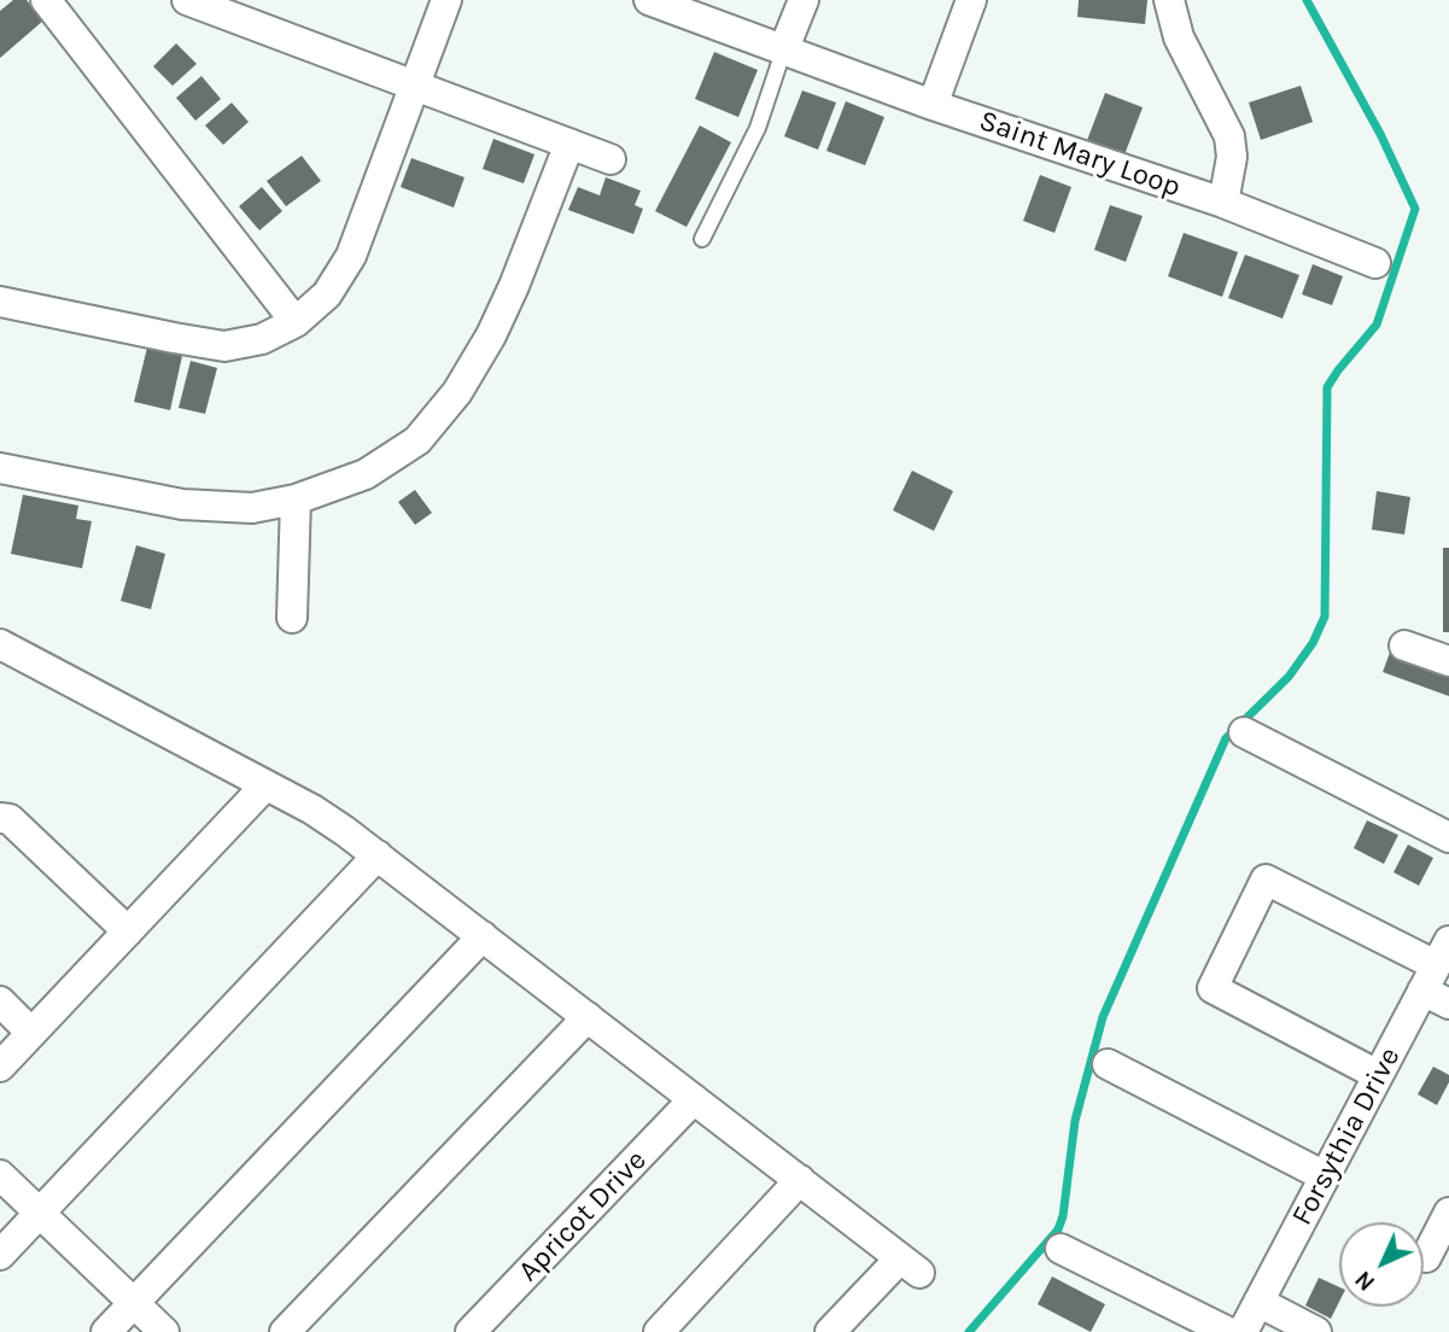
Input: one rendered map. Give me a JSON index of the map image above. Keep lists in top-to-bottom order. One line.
{"streets":{"street":["Saint Mary Loop","Forsythia Drive","Apricot Drive"]},"north":"bottom left"}
